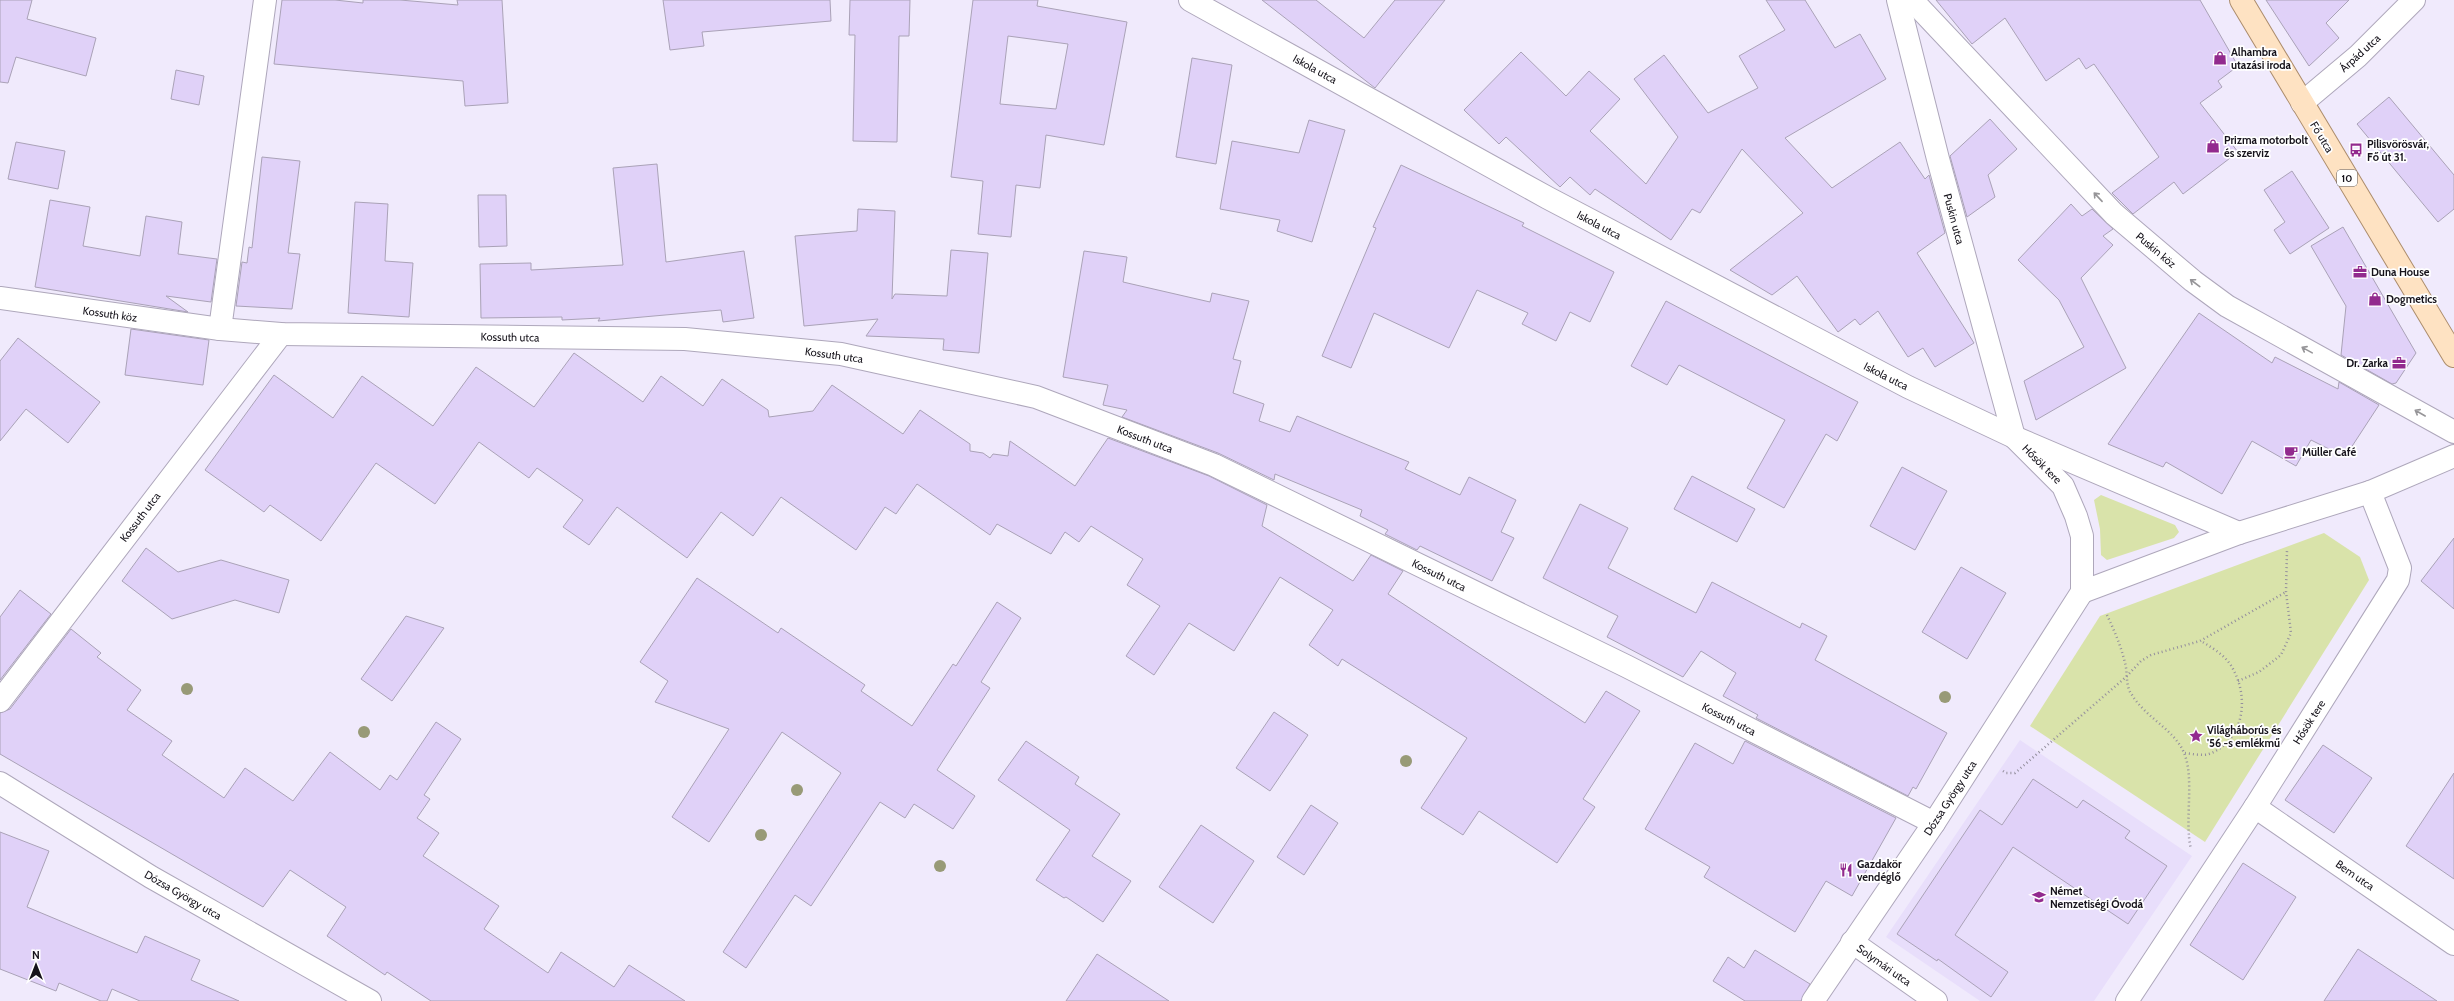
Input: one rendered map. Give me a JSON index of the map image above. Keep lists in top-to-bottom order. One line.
{"streets":{"main road":["Fő utca","10"],"street":["Árpád utca","Iskola utca","Puskin utca","Puskin köz","Kossuth köz","Kossuth utca","Hősök tere","Dózsa György utca","Bem utca","Solymári utca"]},"crossings":[["Árpád utca","Fő utca"],["Iskola utca","Puskin utca"],["Iskola utca","Hősök tere"],["Puskin utca","Hősök tere"],["Kossuth köz","Kossuth utca"],["Kossuth utca","Dózsa György utca"],["Hősök tere","Dózsa György utca"],["Hősök tere","Bem utca"],["Dózsa György utca","Solymári utca"]],"one_way":["Puskin köz"],"places":{"shop":["Alhambra utazási iroda","Prizma motorbolt és szerviz","Dogmetics"],"bus stop":["Pilisvörösvár, Fő út 31."],"office":["Duna House","Dr. Zarka"],"cafe":["Müller Café"],"place":["Világháborús és '56 -s emlékmű"],"restaurant":["Gazdakör vendéglő"],"school or university":["Német Nemzetiségi Óvodá"]},"north":"top"}
